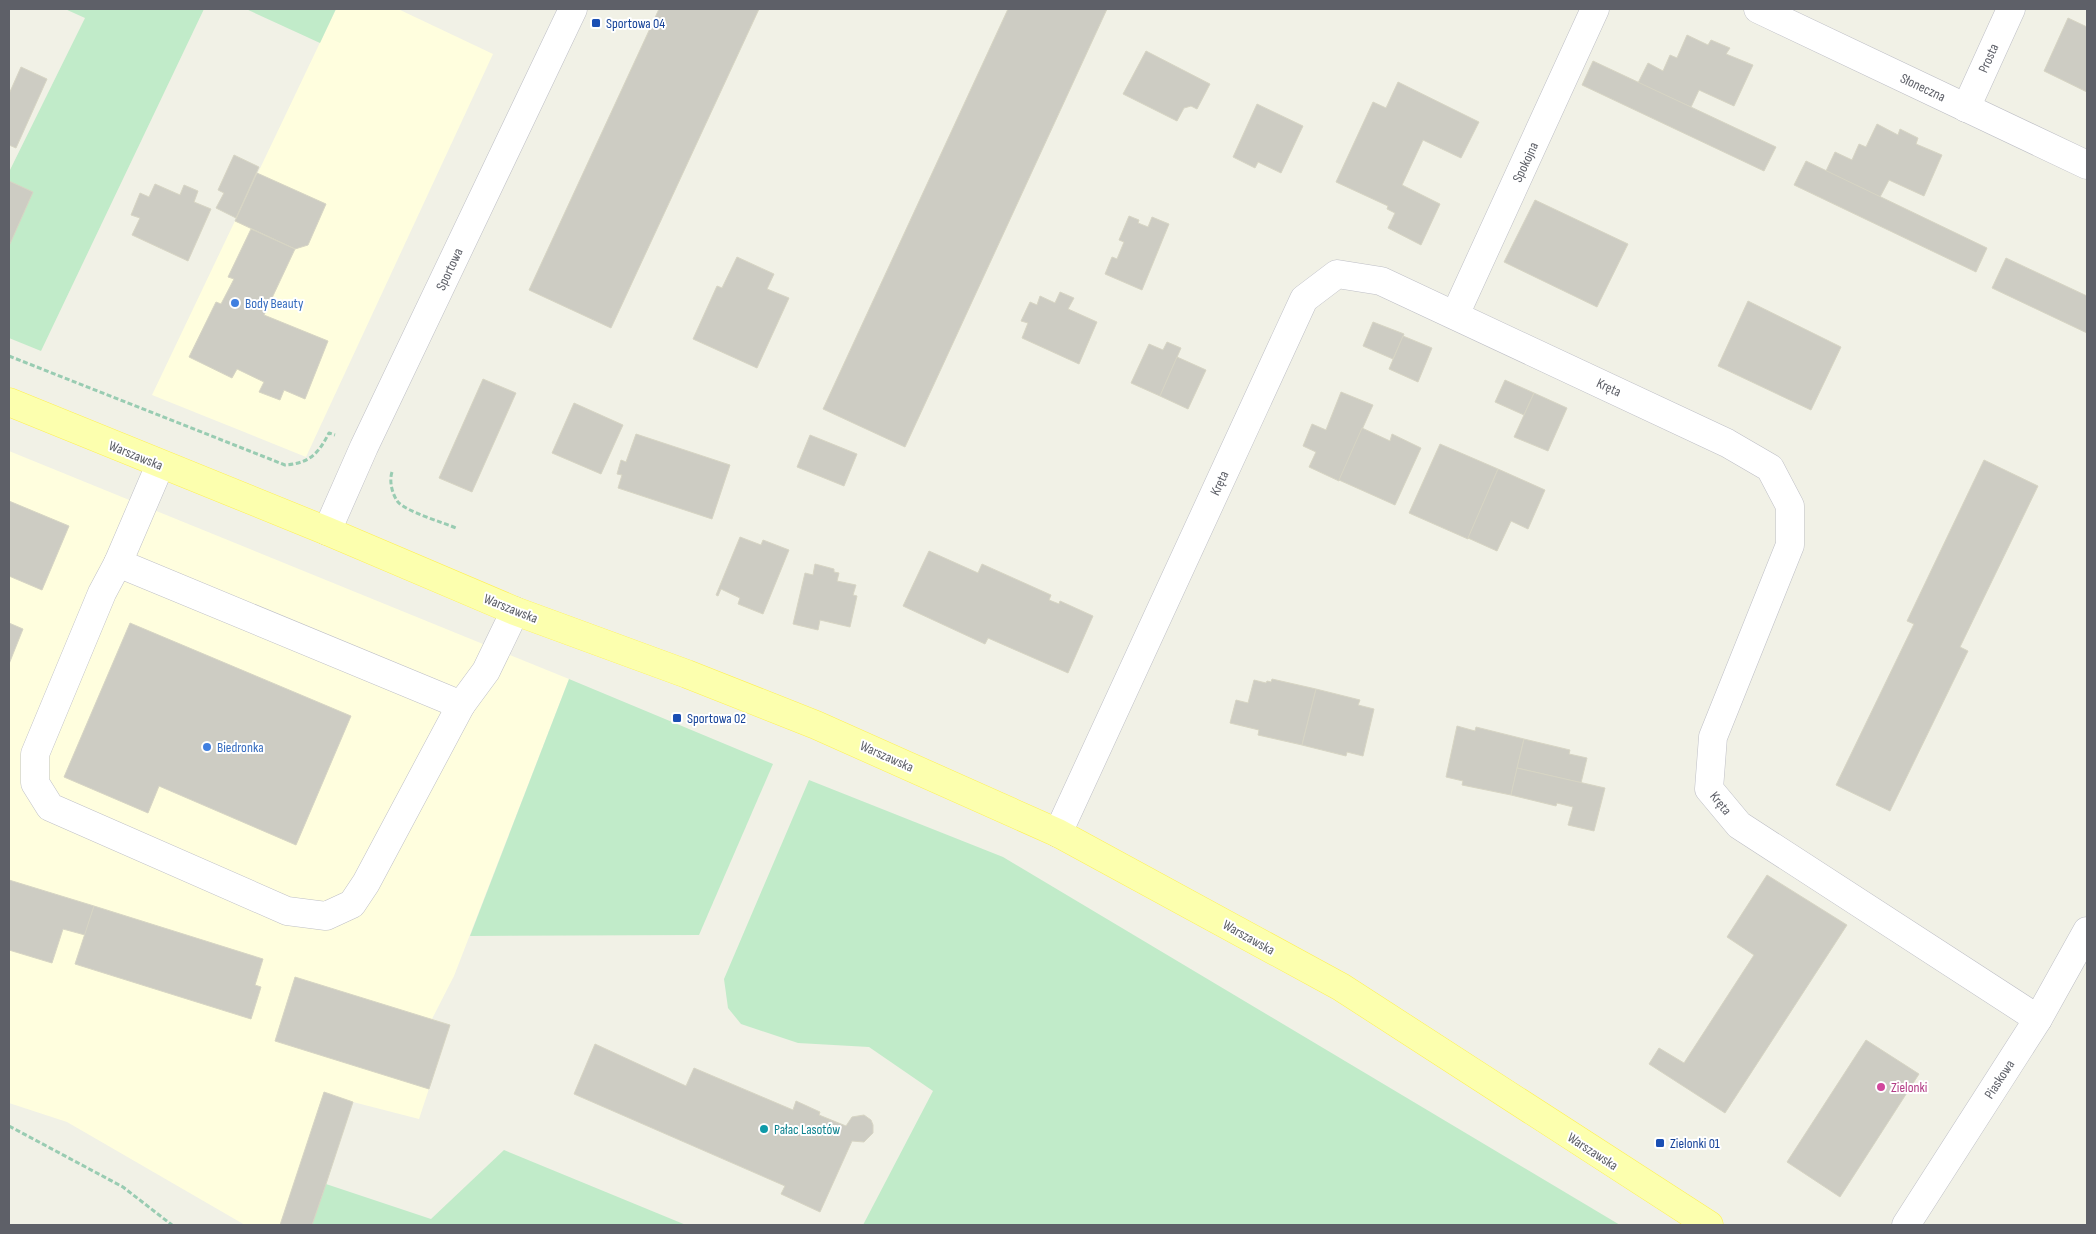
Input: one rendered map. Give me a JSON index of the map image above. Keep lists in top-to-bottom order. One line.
{"streets":{"main road":["Warszawska"],"street":["Prosta","Słoneczna","Spokojna","Sportowa","Kręta","Piaskowa"]},"crossings":[["Prosta","Słoneczna"],["Spokojna","Kręta"],["Sportowa","Warszawska"],["Kręta","Warszawska"],["Kręta","Piaskowa"]],"places":{"transit":["Sportowa 04","Sportowa 02","Zielonki 01"],"other":["Body Beauty","Biedronka","Zielonki","Pałac Lasotów"]}}
